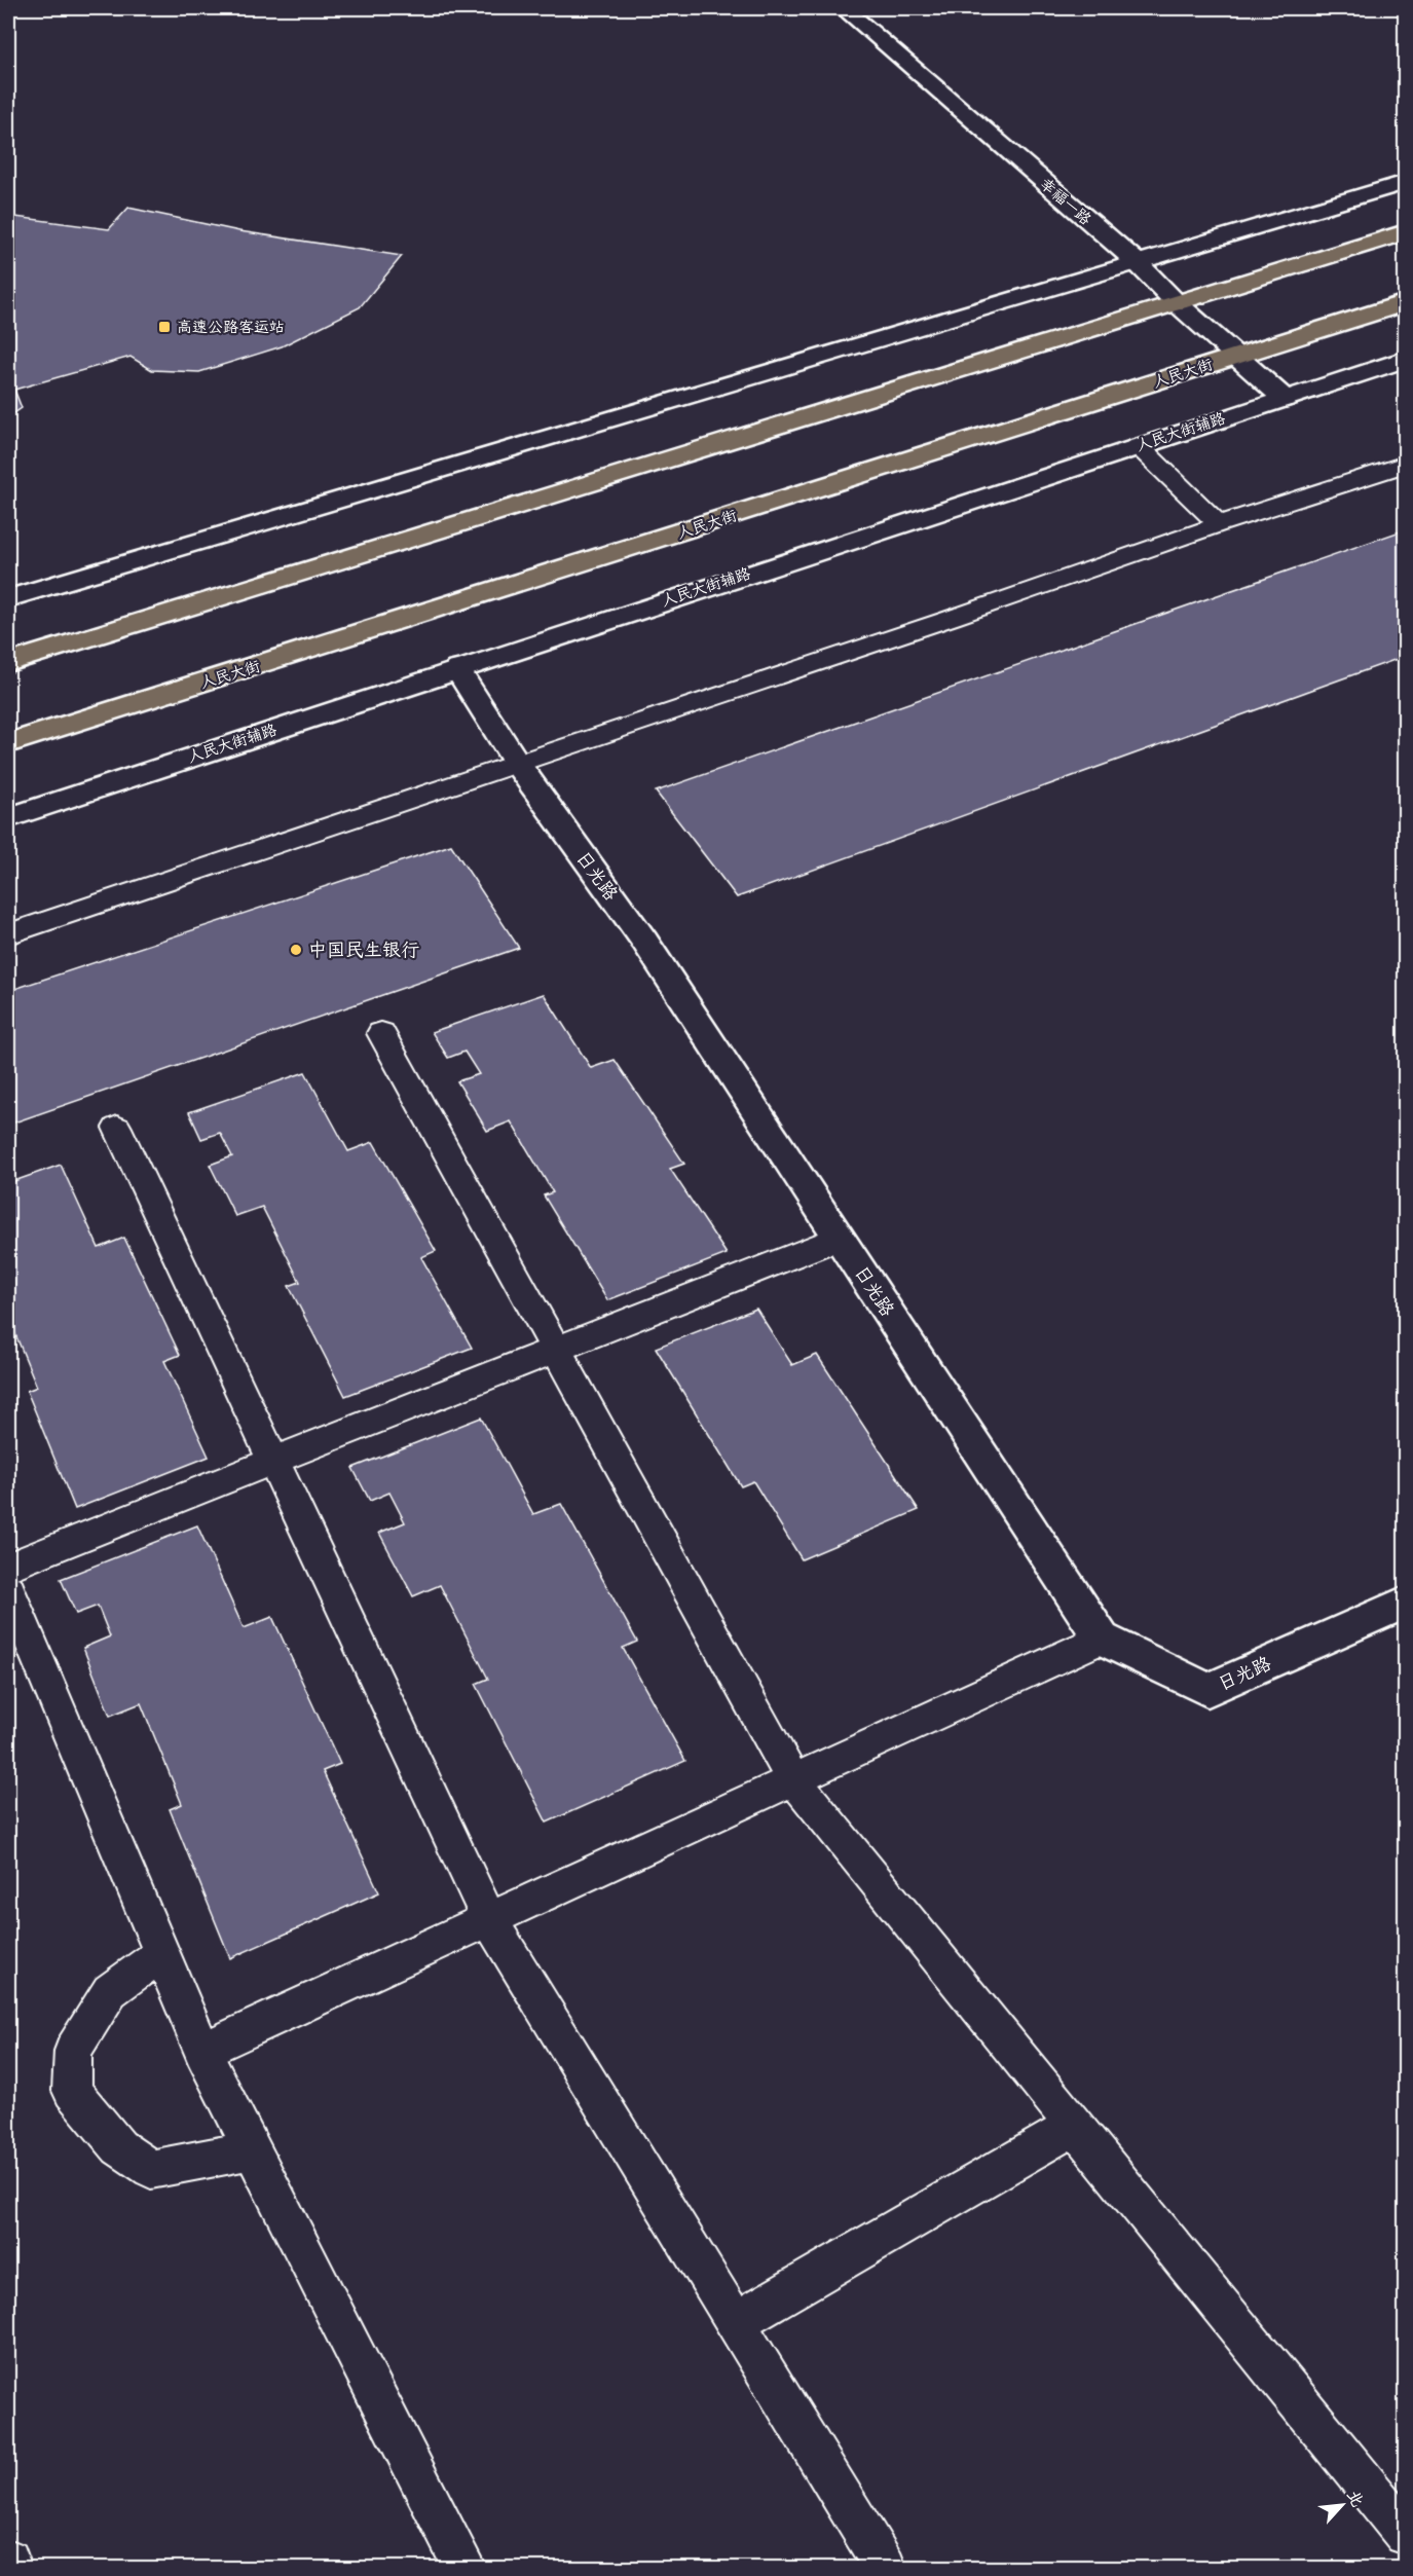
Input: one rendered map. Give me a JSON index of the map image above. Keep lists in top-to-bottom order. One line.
{"streets":{"main road":["幸福一路","人民大街","人民大街辅路","日光路"]},"crossings":[["幸福一路","人民大街"],["幸福一路","人民大街辅路"],["人民大街辅路","日光路"]],"places":{"transit":["高速公路客运站"],"other":["中国民生银行"]},"north":"top right"}
